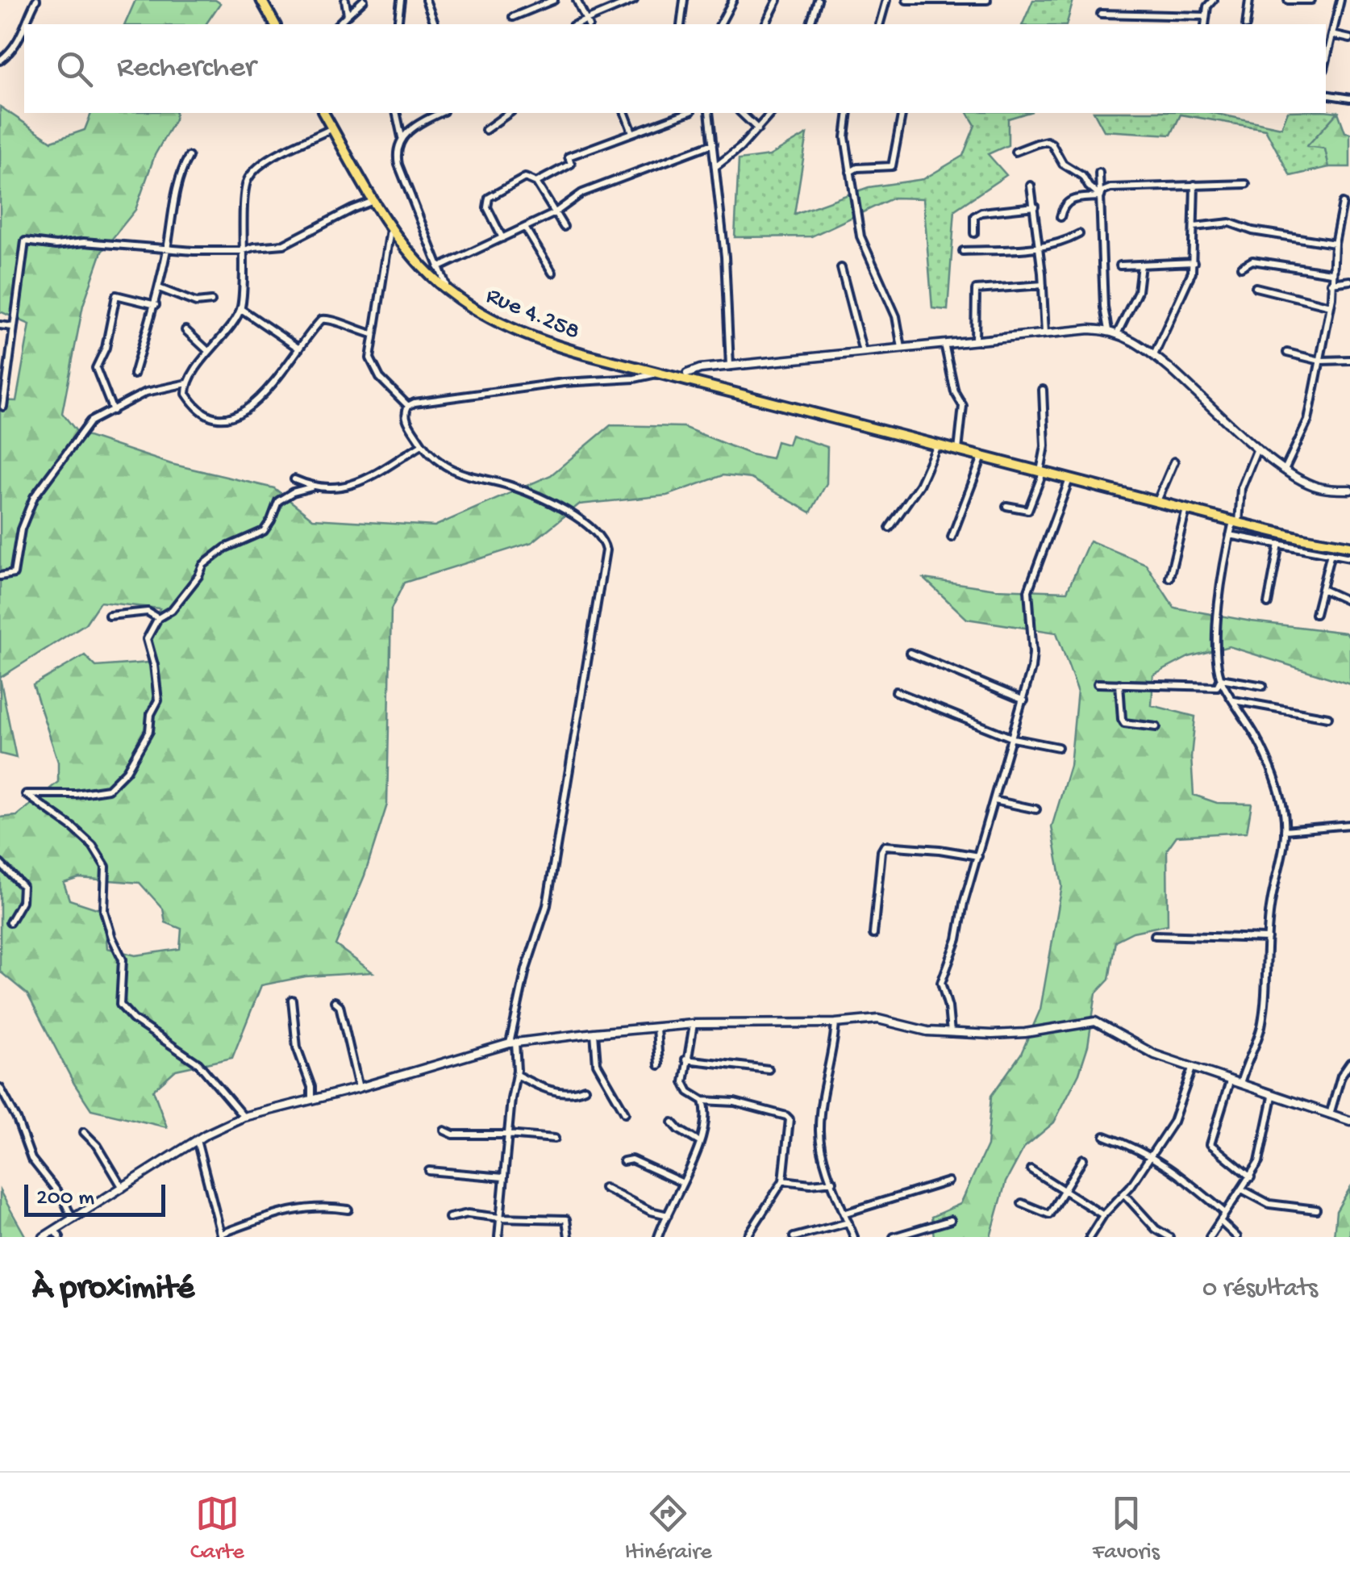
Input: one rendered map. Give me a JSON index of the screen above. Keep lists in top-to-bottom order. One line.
{"streets":{"highway":["Rue 4.258"]},"scale_bar":"200 m","page":{"search":"Rechercher","scale":"200 m","heading":["À proximité","0 résultats"],"nav":["Carte","Itinéraire","Favoris"]}}
